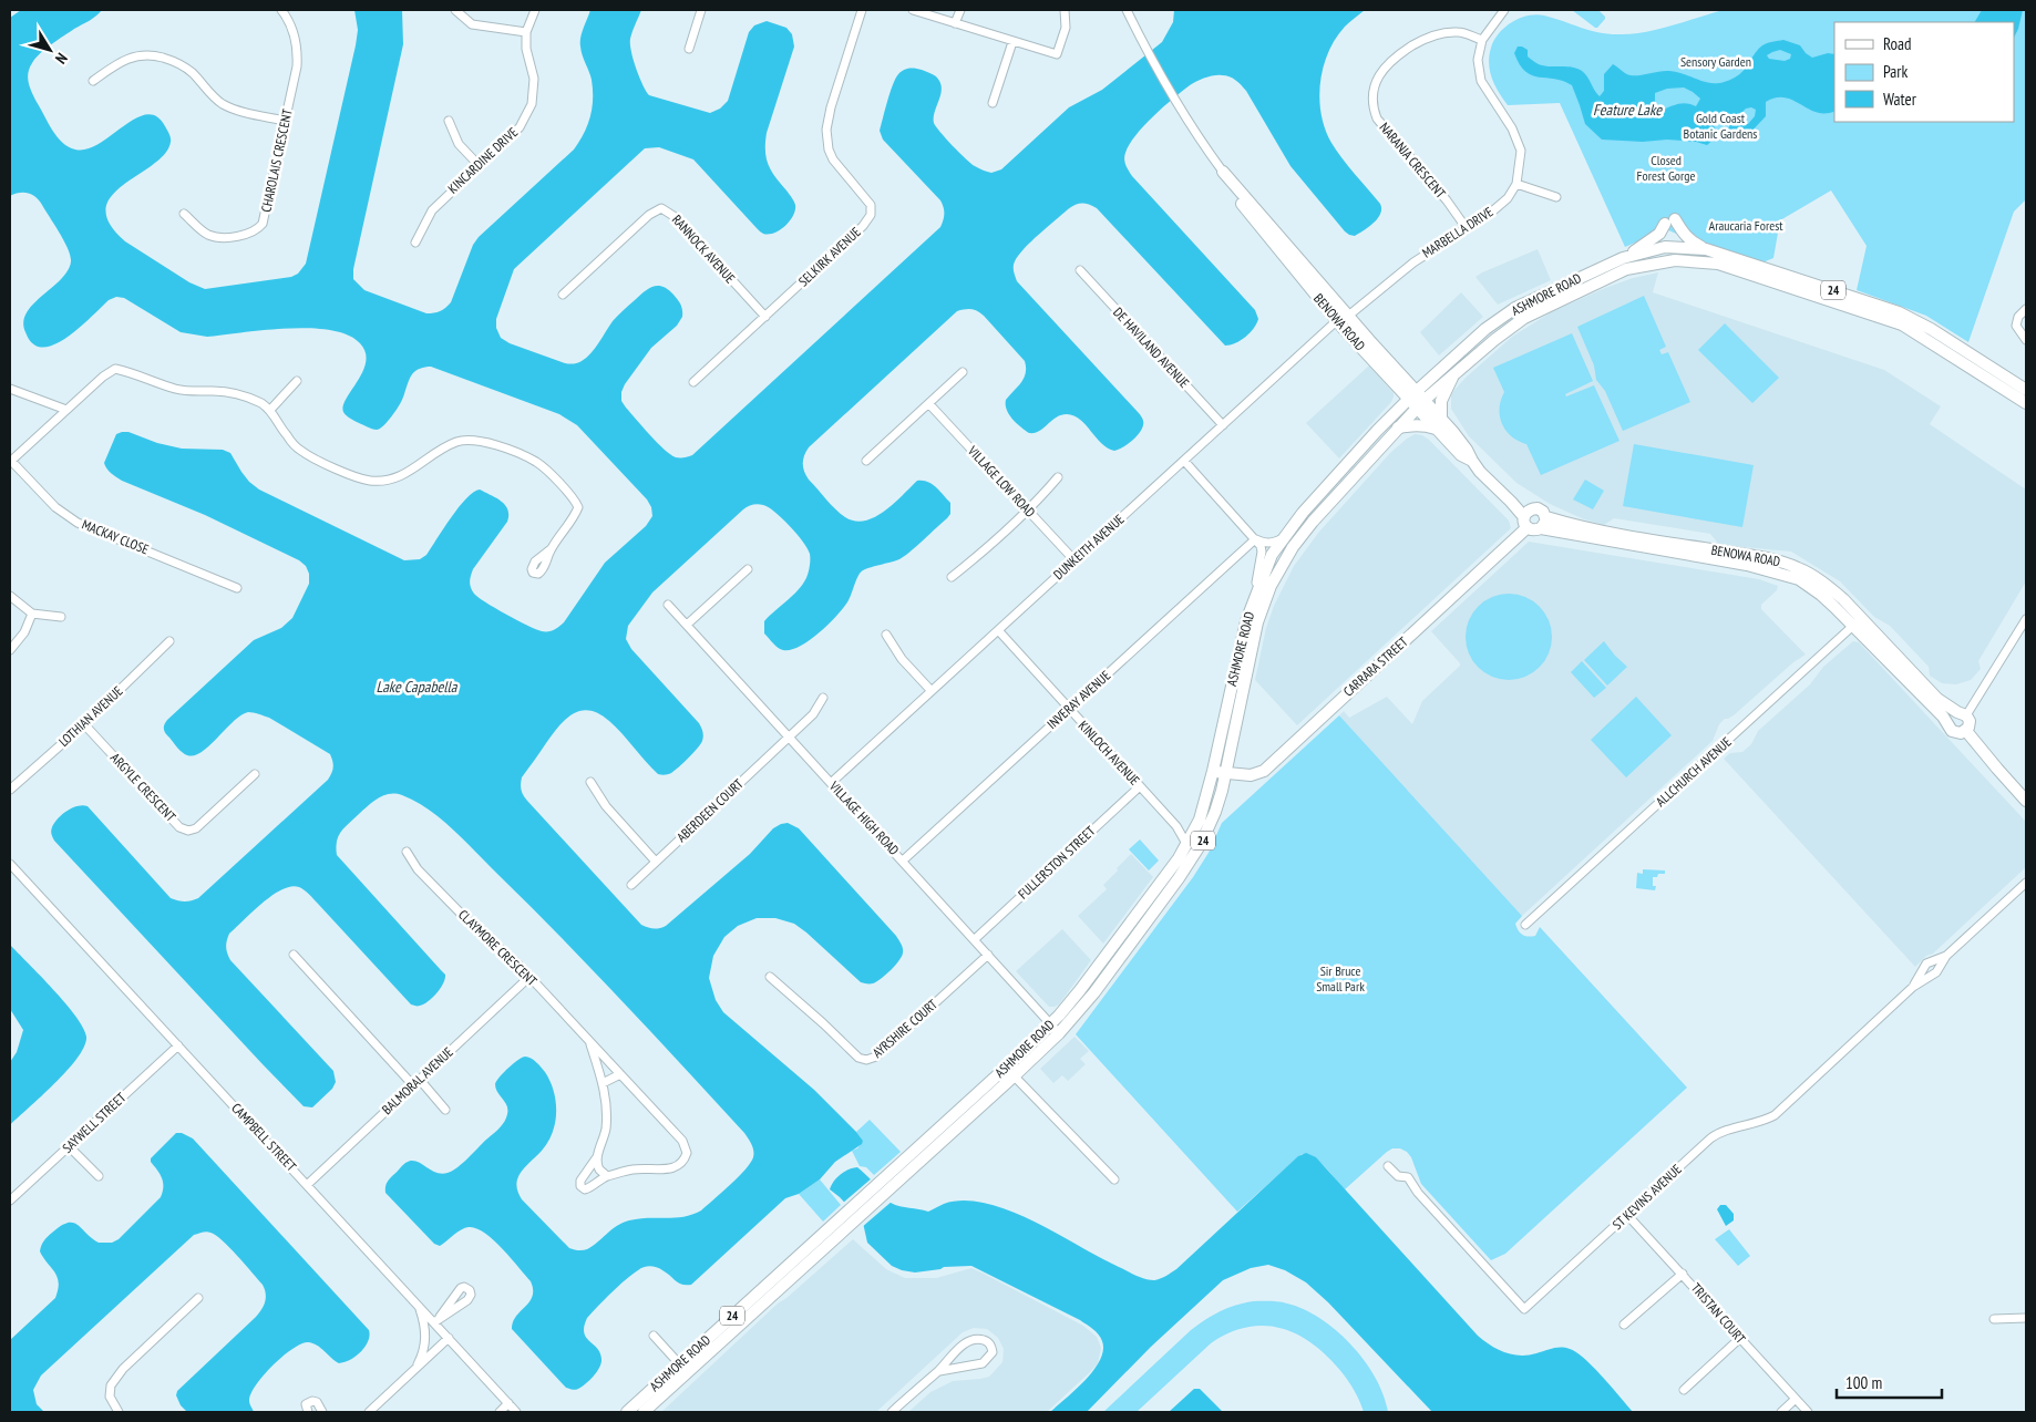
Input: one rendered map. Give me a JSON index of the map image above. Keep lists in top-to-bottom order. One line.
{"streets":{"main road":["24","ASHMORE ROAD","BENOWA ROAD","CARRARA STREET"],"street":["CHAROLAIS CRESCENT","KINCARDINE DRIVE","NARANJA CRESCENT","MARBELLA DRIVE","RANNOCK AVENUE","SELKIRK AVENUE","DE HAVILAND AVENUE","VILLAGE LOW ROAD","MACKAY CLOSE","DUNKEITH AVENUE","INVERAY AVENUE","LOTHIAN AVENUE","KINLOCH AVENUE","ALLCHURCH AVENUE","ARGYLE CRESCENT","ABERDEEN COURT","VILLAGE HIGH ROAD","FULLERSTON STREET","CLAYMORE CRESCENT","AYRSHIRE COURT","BALMORAL AVENUE","SAYWELL STREET","CAMPBELL STREET","ST KEVINS AVENUE","TRISTAN COURT"]},"crossings":[["NARANJA CRESCENT","MARBELLA DRIVE"],["MARBELLA DRIVE","BENOWA ROAD"],["MARBELLA DRIVE","DUNKEITH AVENUE"],["RANNOCK AVENUE","SELKIRK AVENUE"],["ASHMORE ROAD","BENOWA ROAD"],["ASHMORE ROAD","CARRARA STREET"],["ASHMORE ROAD","KINLOCH AVENUE"],["ASHMORE ROAD","VILLAGE HIGH ROAD"],["BENOWA ROAD","DUNKEITH AVENUE"],["BENOWA ROAD","CARRARA STREET"],["BENOWA ROAD","ALLCHURCH AVENUE"],["DE HAVILAND AVENUE","DUNKEITH AVENUE"],["VILLAGE LOW ROAD","DUNKEITH AVENUE"],["DUNKEITH AVENUE","KINLOCH AVENUE"],["DUNKEITH AVENUE","VILLAGE HIGH ROAD"],["INVERAY AVENUE","KINLOCH AVENUE"],["INVERAY AVENUE","VILLAGE HIGH ROAD"],["LOTHIAN AVENUE","ARGYLE CRESCENT"],["KINLOCH AVENUE","FULLERSTON STREET"],["ABERDEEN COURT","VILLAGE HIGH ROAD"],["VILLAGE HIGH ROAD","FULLERSTON STREET"],["VILLAGE HIGH ROAD","AYRSHIRE COURT"],["CLAYMORE CRESCENT","BALMORAL AVENUE"],["BALMORAL AVENUE","CAMPBELL STREET"],["SAYWELL STREET","CAMPBELL STREET"],["ST KEVINS AVENUE","TRISTAN COURT"]],"water":["Feature Lake","Lake Capabella"],"parks":["Sensory Garden","Gold Coast Botanic Gardens","Closed Forest Gorge","Araucaria Forest","Sir Bruce Small Park"],"legend":["Road","Park","Water"],"scale_bar":"100 m","north":"bottom right"}
